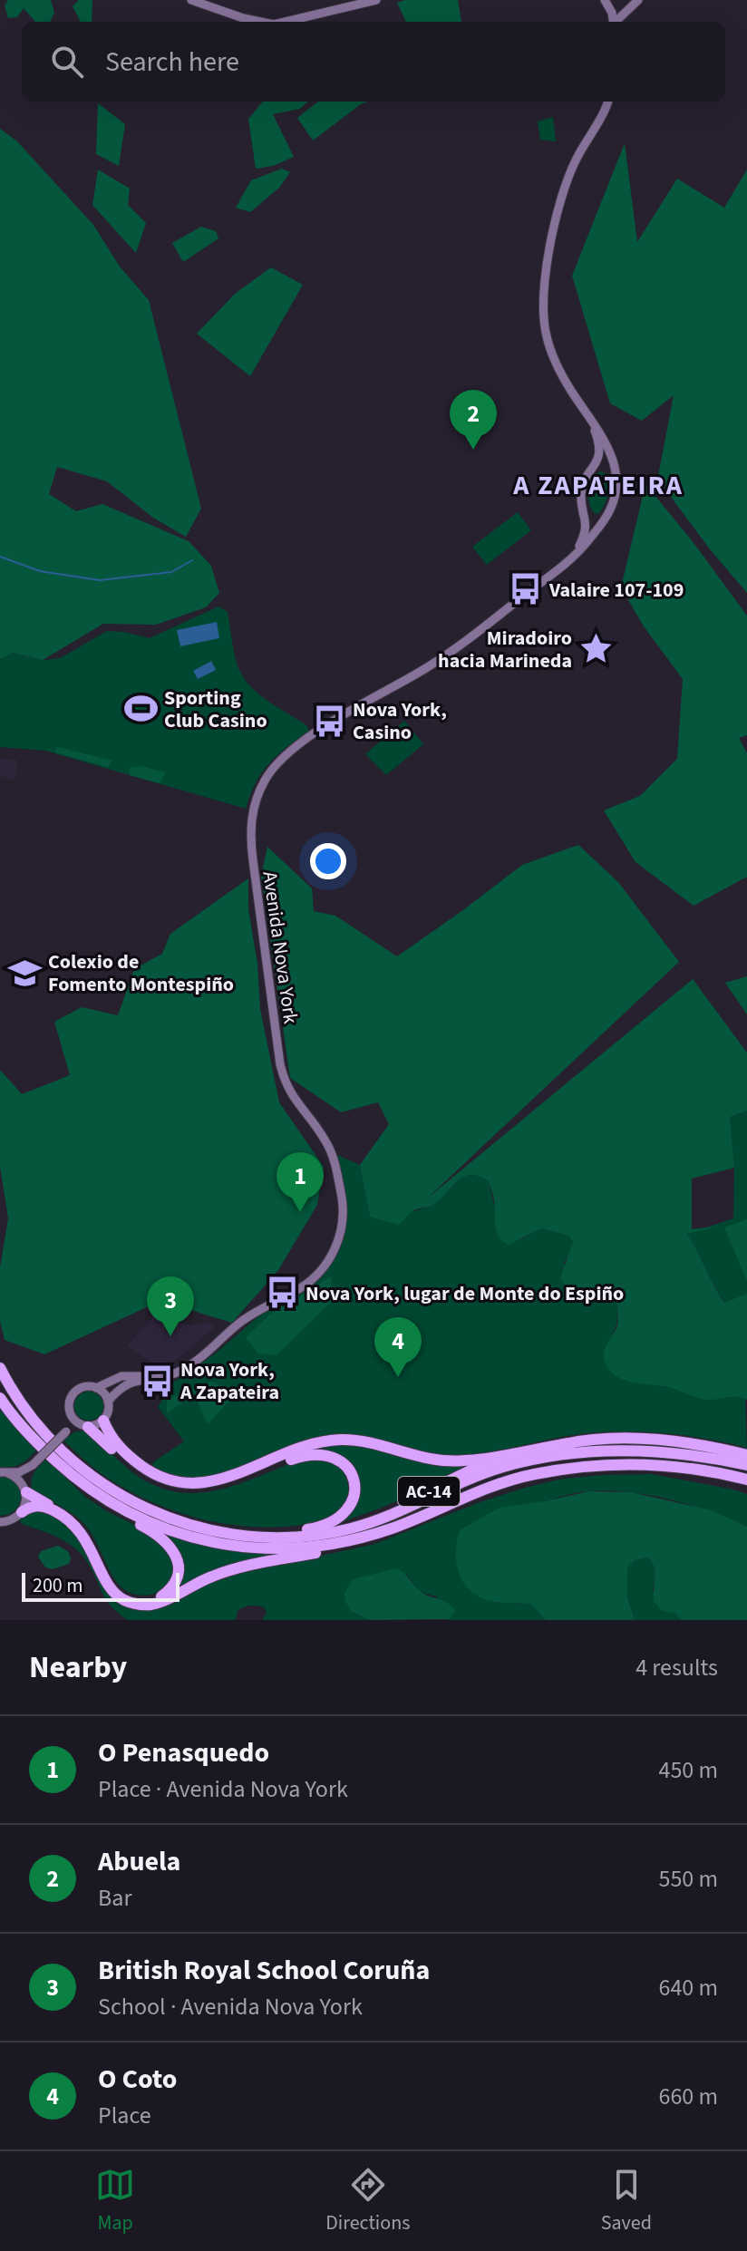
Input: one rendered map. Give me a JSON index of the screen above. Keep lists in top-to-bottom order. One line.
{"streets":{"highway":["AC-14"],"street":["Avenida Nova York"]},"districts":["A ZAPATEIRA"],"places":{"bus stop":["Valaire 107-109","Nova York, Casino","Nova York, lugar de Monte do Espiño","Nova York, A Zapateira"],"place":["Miradoiro hacia Marineda"],"sports":["Sporting Club Casino"],"school or university":["Colexio de Fomento Montespiño"]},"scale_bar":"200 m","page":{"search":"Search here","pins":["2","1","3","4"],"scale":"200 m","heading":["Nearby","4 results"],"list":[{"mark":"1","name":"O Penasquedo","note":"Place · Avenida Nova York","value":"450 m"},{"mark":"2","name":"Abuela","note":"Bar","value":"550 m"},{"mark":"3","name":"British Royal School Coruña","note":"School · Avenida Nova York","value":"640 m"},{"mark":"4","name":"O Coto","note":"Place","value":"660 m"}],"nav":["Map","Directions","Saved"]}}
